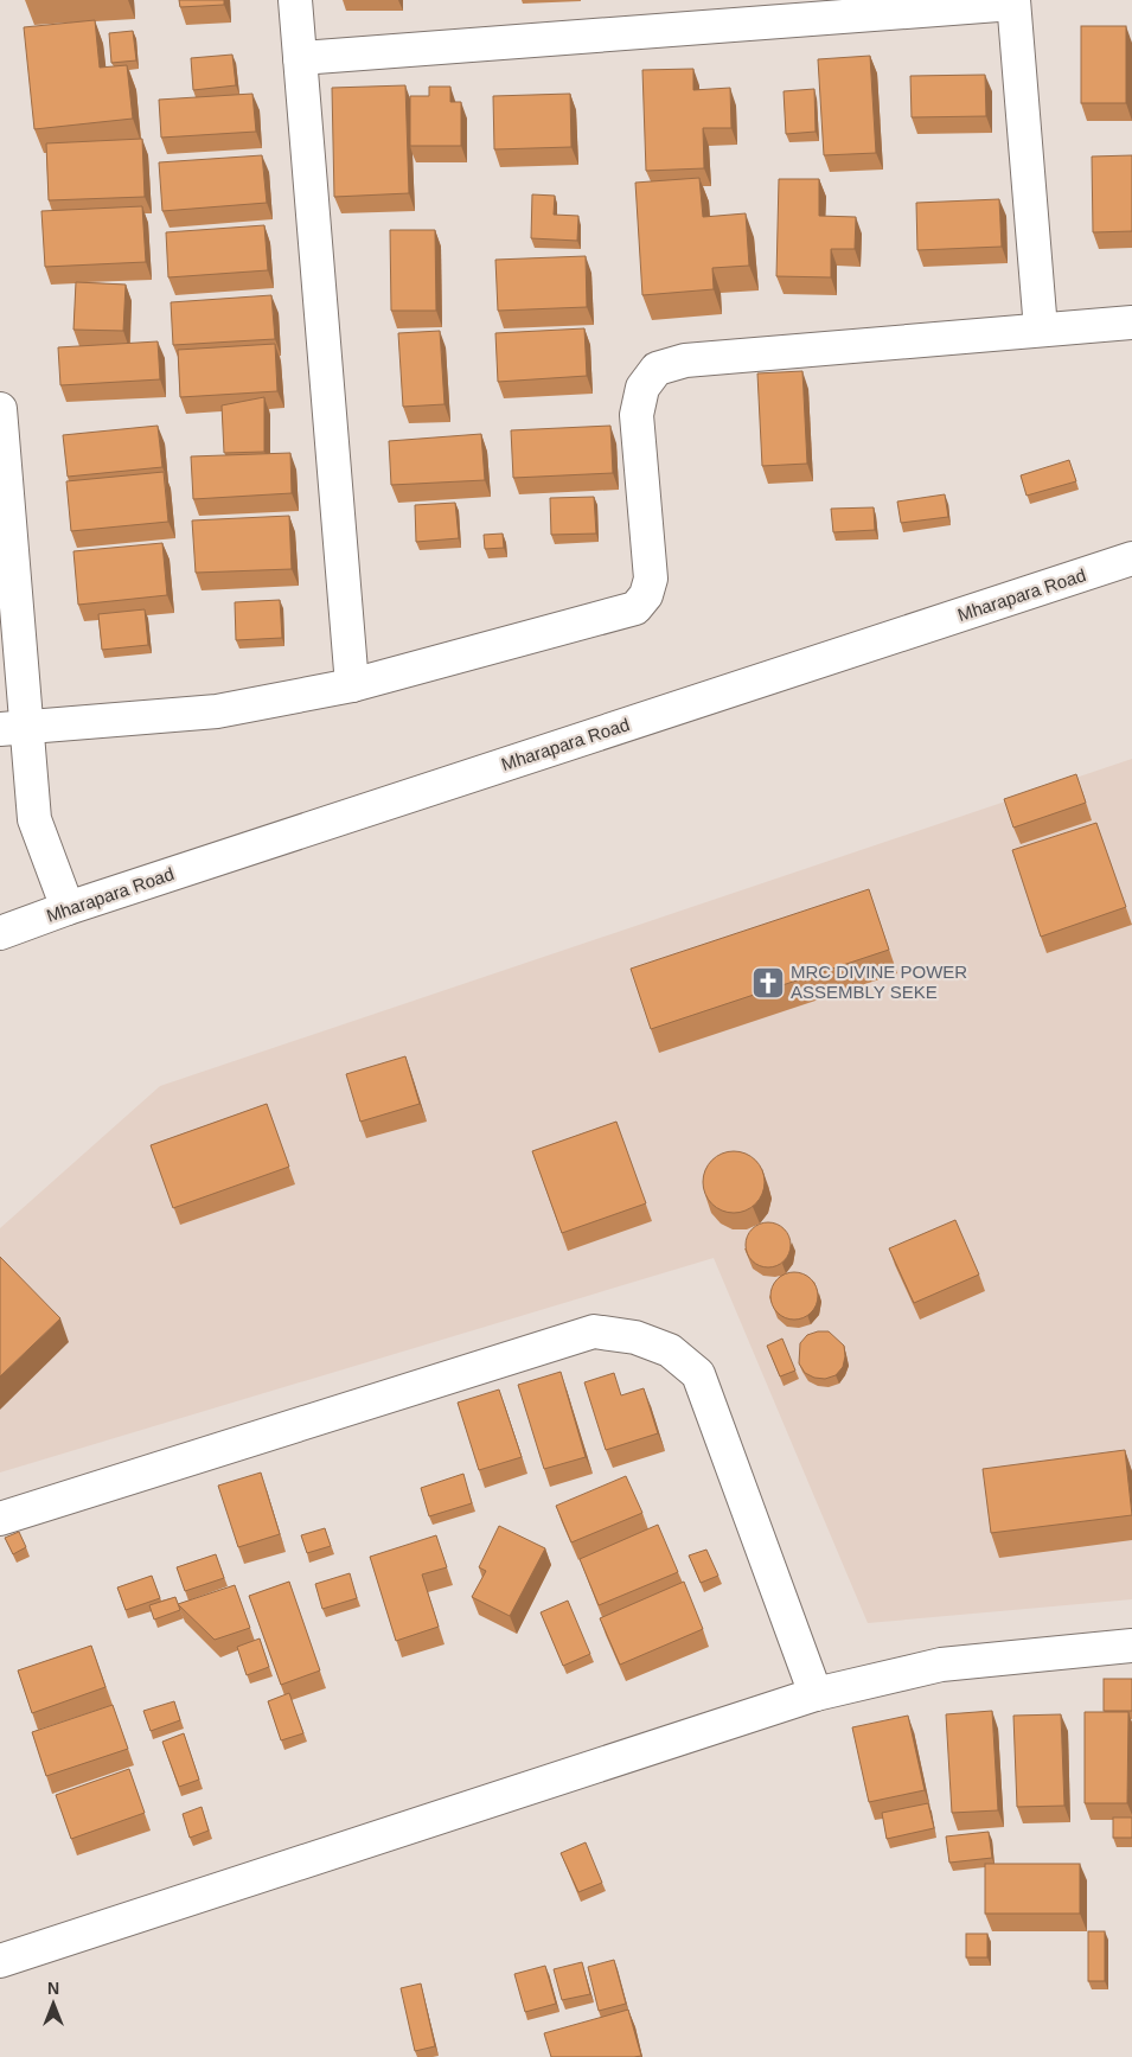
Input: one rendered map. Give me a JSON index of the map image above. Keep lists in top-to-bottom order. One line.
{"streets":{"street":["Mharapara Road"]},"places":{"church":["MRC DIVINE POWER ASSEMBLY SEKE"]},"north":"top"}
